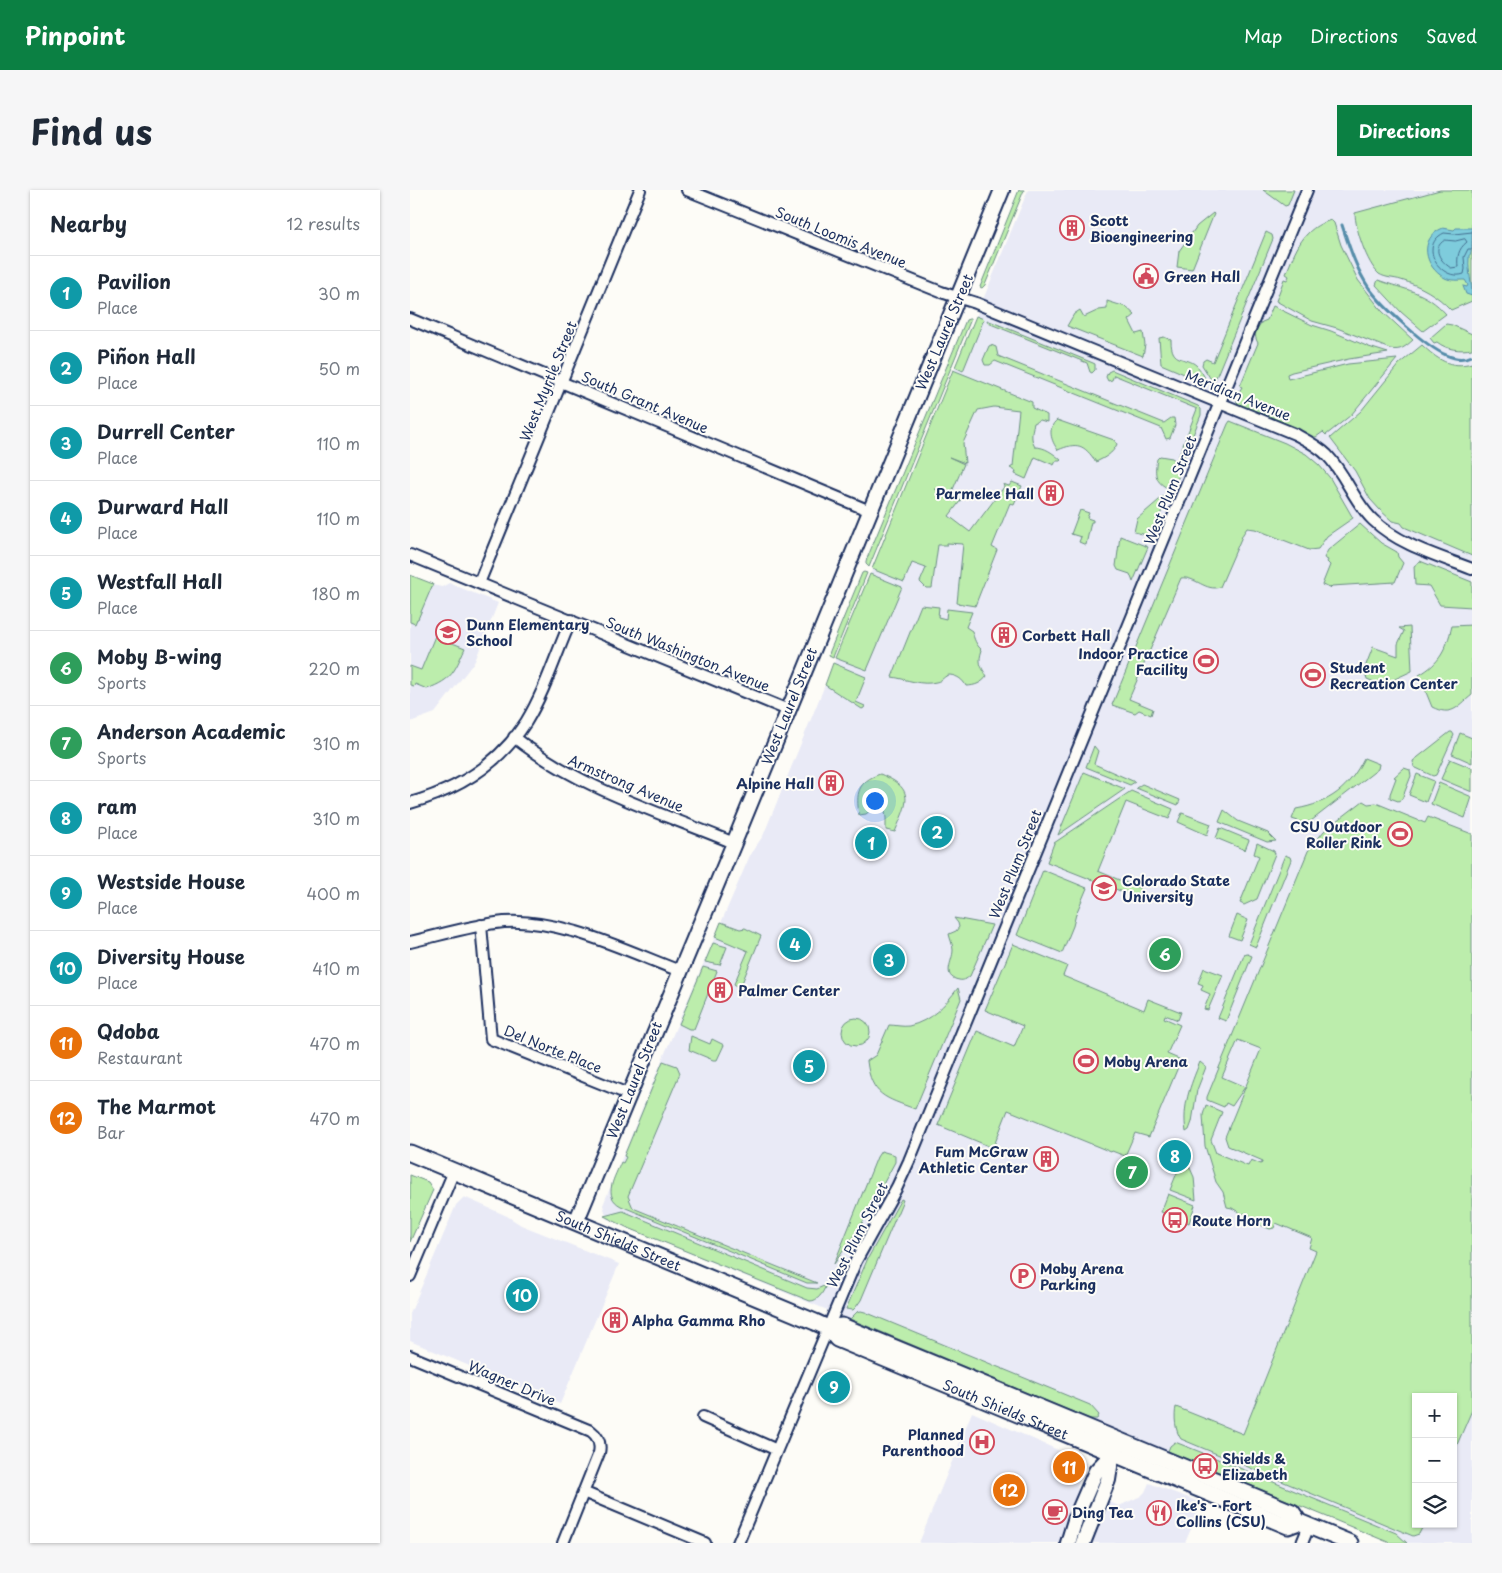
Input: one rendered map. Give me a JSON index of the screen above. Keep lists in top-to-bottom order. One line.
{"streets":{"main road":["West Laurel Street","South Shields Street"],"street":["South Loomis Avenue","West Myrtle Street","Meridian Avenue","South Grant Avenue","West Plum Street","South Washington Avenue","Armstrong Avenue","Del Norte Place","Wagner Drive"]},"crossings":[["South Loomis Avenue","West Laurel Street"],["South Loomis Avenue","Meridian Avenue"],["West Laurel Street","Meridian Avenue"],["West Laurel Street","South Grant Avenue"],["West Laurel Street","South Washington Avenue"],["West Laurel Street","Armstrong Avenue"],["West Laurel Street","Del Norte Place"],["West Laurel Street","South Shields Street"],["West Myrtle Street","South Grant Avenue"],["West Myrtle Street","South Washington Avenue"],["Meridian Avenue","West Plum Street"],["West Plum Street","South Shields Street"]],"places":{"building":["Scott Bioengineering","Parmelee Hall","Corbett Hall","Alpine Hall","Palmer Center","Fum McGraw Athletic Center","Alpha Gamma Rho"],"public building":["Green Hall"],"school or university":["Dunn Elementary School","Colorado State University"],"sports":["Indoor Practice Facility","Student Recreation Center","CSU Outdoor Roller Rink","Moby Arena"],"bus stop":["Route Horn","Shields & Elizabeth"],"parking":["Moby Arena Parking"],"hospital":["Planned Parenthood"],"cafe":["Ding Tea"],"restaurant":["Ike's - Fort Collins (CSU)"]},"page":{"header":"Pinpoint","nav":["Map","Directions","Saved"],"title":"Find us","buttons":"Directions","heading":["Nearby","12 results"],"list":[{"mark":"1","name":"Pavilion","note":"Place","value":"30 m"},{"mark":"2","name":"Piñon Hall","note":"Place","value":"50 m"},{"mark":"3","name":"Durrell Center","note":"Place","value":"110 m"},{"mark":"4","name":"Durward Hall","note":"Place","value":"110 m"},{"mark":"5","name":"Westfall Hall","note":"Place","value":"180 m"},{"mark":"6","name":"Moby B-wing","note":"Sports","value":"220 m"},{"mark":"7","name":"Anderson Academic","note":"Sports","value":"310 m"},{"mark":"8","name":"ram","note":"Place","value":"310 m"},{"mark":"9","name":"Westside House","note":"Place","value":"400 m"},{"mark":"10","name":"Diversity House","note":"Place","value":"410 m"},{"mark":"11","name":"Qdoba","note":"Restaurant","value":"470 m"},{"mark":"12","name":"The Marmot","note":"Bar","value":"470 m"}],"pins":["2","1","4","6","3","5","8","7","10","9","11","12"],"map_buttons":["+","−"]}}
